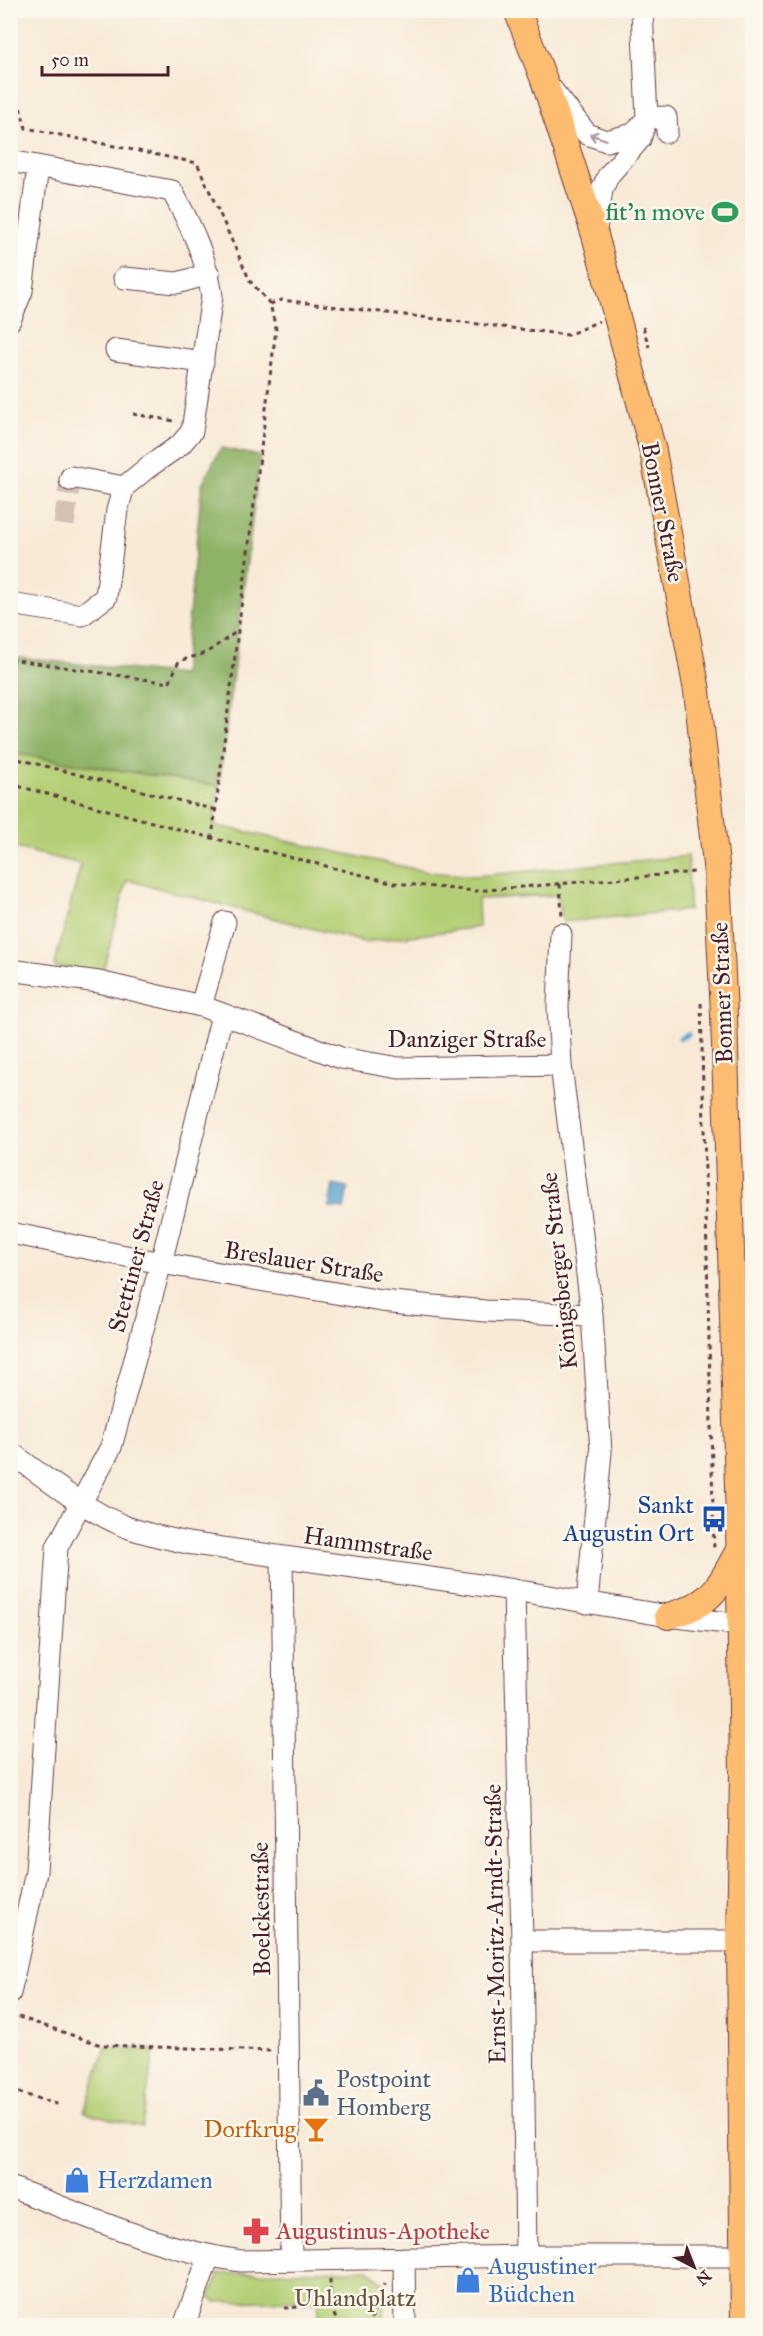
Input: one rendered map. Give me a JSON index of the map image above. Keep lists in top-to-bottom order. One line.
{"streets":{"main road":["Bonner Straße"],"street":["Danziger Straße","Stettiner Straße","Breslauer Straße","Königsberger Straße","Hammstraße","Boelckestraße","Ernst-Moritz-Arndt-Straße"]},"crossings":[["Bonner Straße","Hammstraße"],["Danziger Straße","Stettiner Straße"],["Danziger Straße","Königsberger Straße"],["Stettiner Straße","Breslauer Straße"],["Stettiner Straße","Hammstraße"],["Breslauer Straße","Königsberger Straße"],["Königsberger Straße","Hammstraße"],["Hammstraße","Boelckestraße"],["Hammstraße","Ernst-Moritz-Arndt-Straße"]],"parks":["Uhlandplatz"],"places":{"sports":["fit'n move"],"bus stop":["Sankt Augustin Ort"],"public building":["Postpoint Homberg"],"bar":["Dorfkrug"],"shop":["Herzdamen","Augustiner Büdchen"],"pharmacy":["Augustinus-Apotheke"]},"scale_bar":"50 m","north":"bottom right"}
